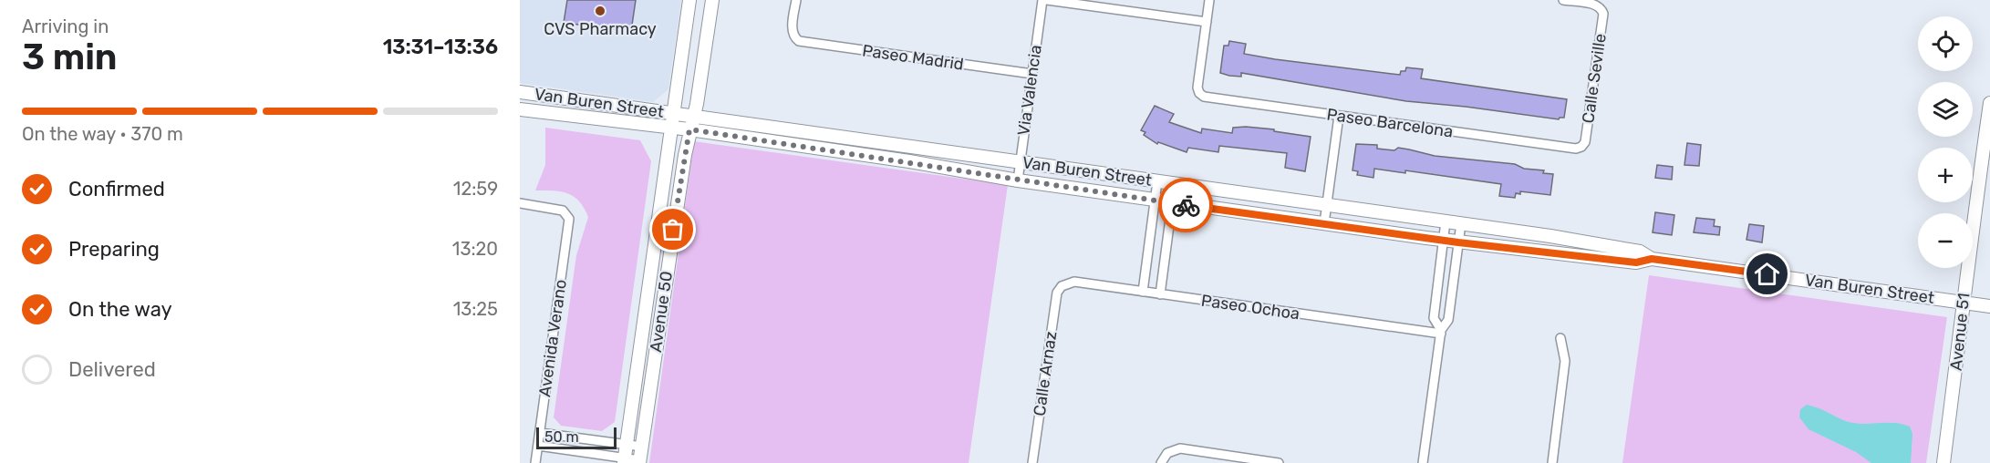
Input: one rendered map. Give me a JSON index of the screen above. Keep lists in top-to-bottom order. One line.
{"streets":{"street":["Paseo Madrid","Calle Seville","Via Valencia","Van Buren Street","Paseo Barcelona","Paseo Ochoa","Avenue 50","Avenue 51","Avenida Verano","Calle Arnaz"]},"crossings":[["Paseo Madrid","Via Valencia"],["Calle Seville","Paseo Barcelona"],["Via Valencia","Van Buren Street"],["Van Buren Street","Avenue 50"],["Van Buren Street","Avenue 51"],["Paseo Ochoa","Calle Arnaz"]],"places":["CVS Pharmacy"],"scale_bar":"50 m","page":{"heading":["3 min","Arriving in","13:31–13:36"],"map_buttons":["+","−"],"bar":"On the way · 370 m","list":[["Confirmed","12:59"],["Preparing","13:20"],["On the way","13:25"],"Delivered"],"scale":"50 m"}}
